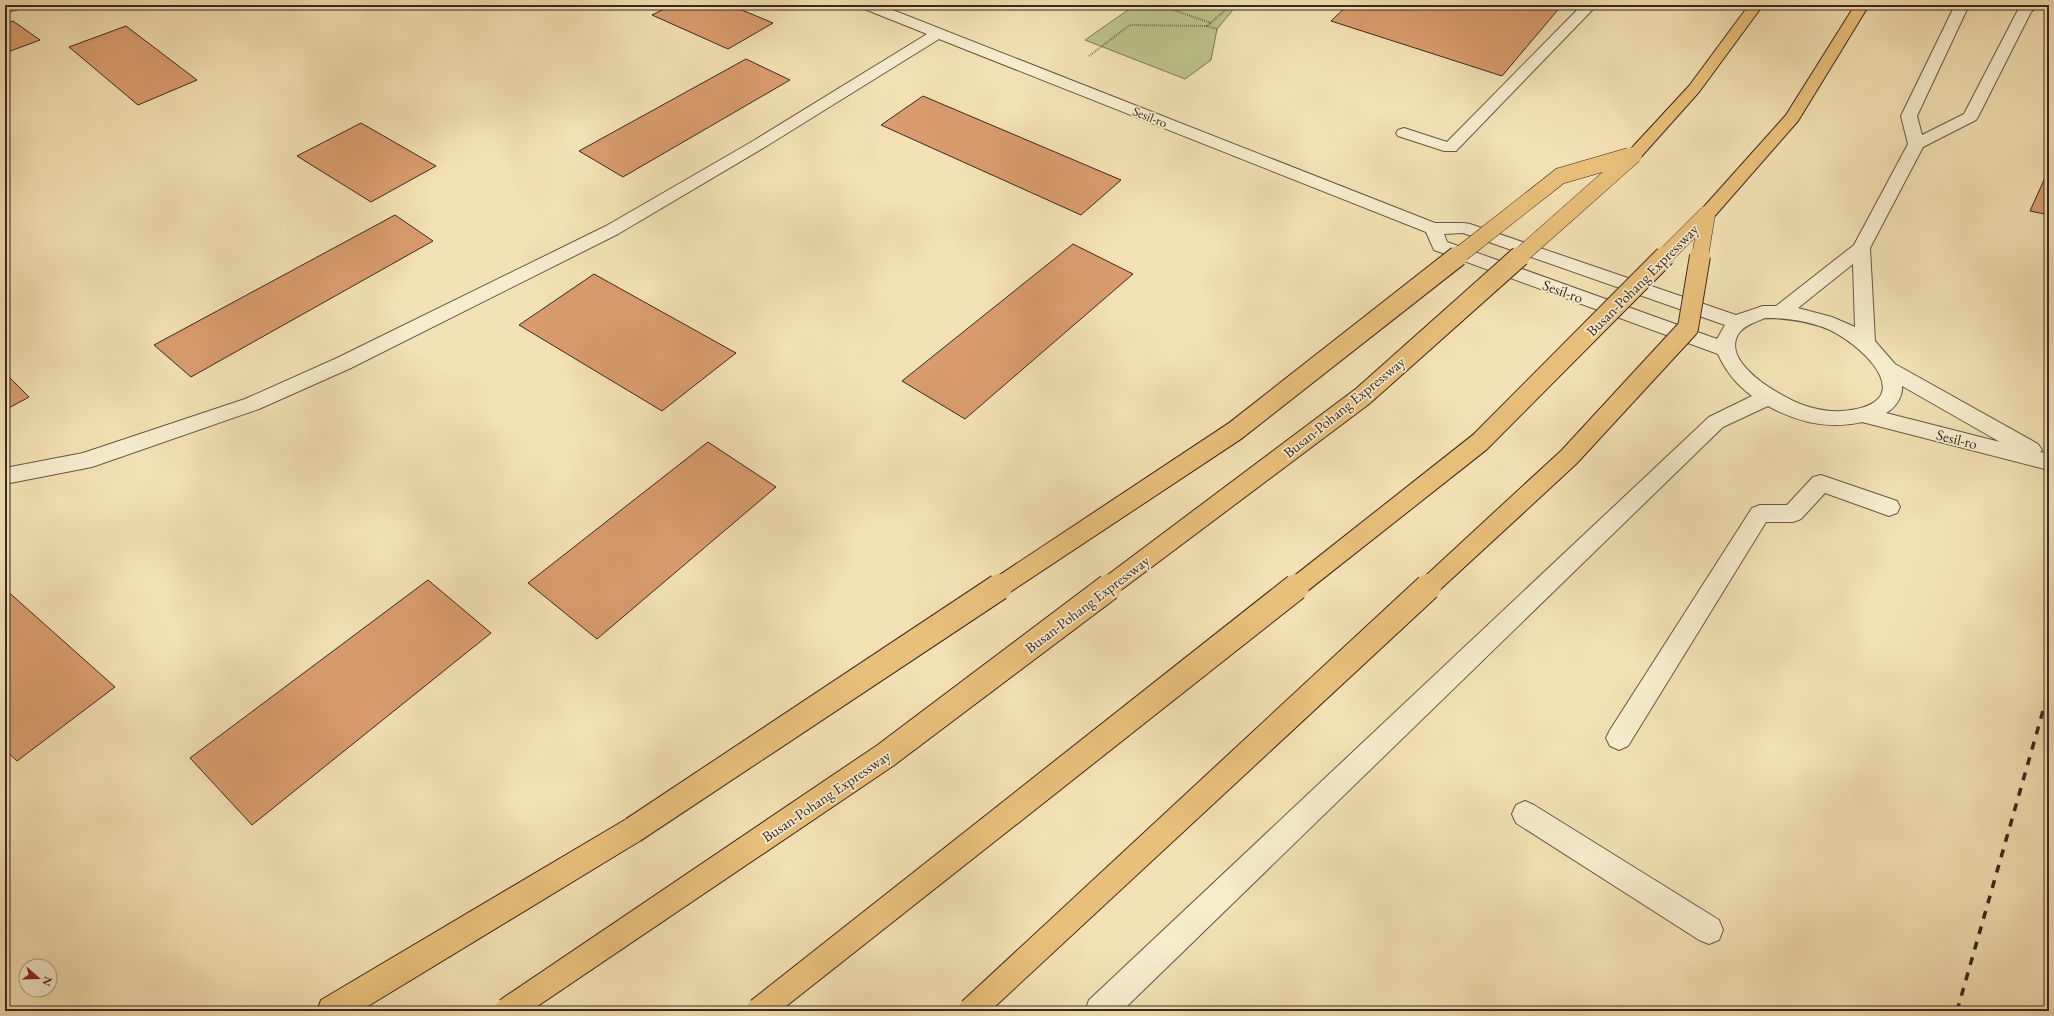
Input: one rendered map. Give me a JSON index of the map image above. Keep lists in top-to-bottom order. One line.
{"streets":{"highway":["Busan-Pohang Expressway"],"street":["Sesil-ro"]},"north":"right"}
